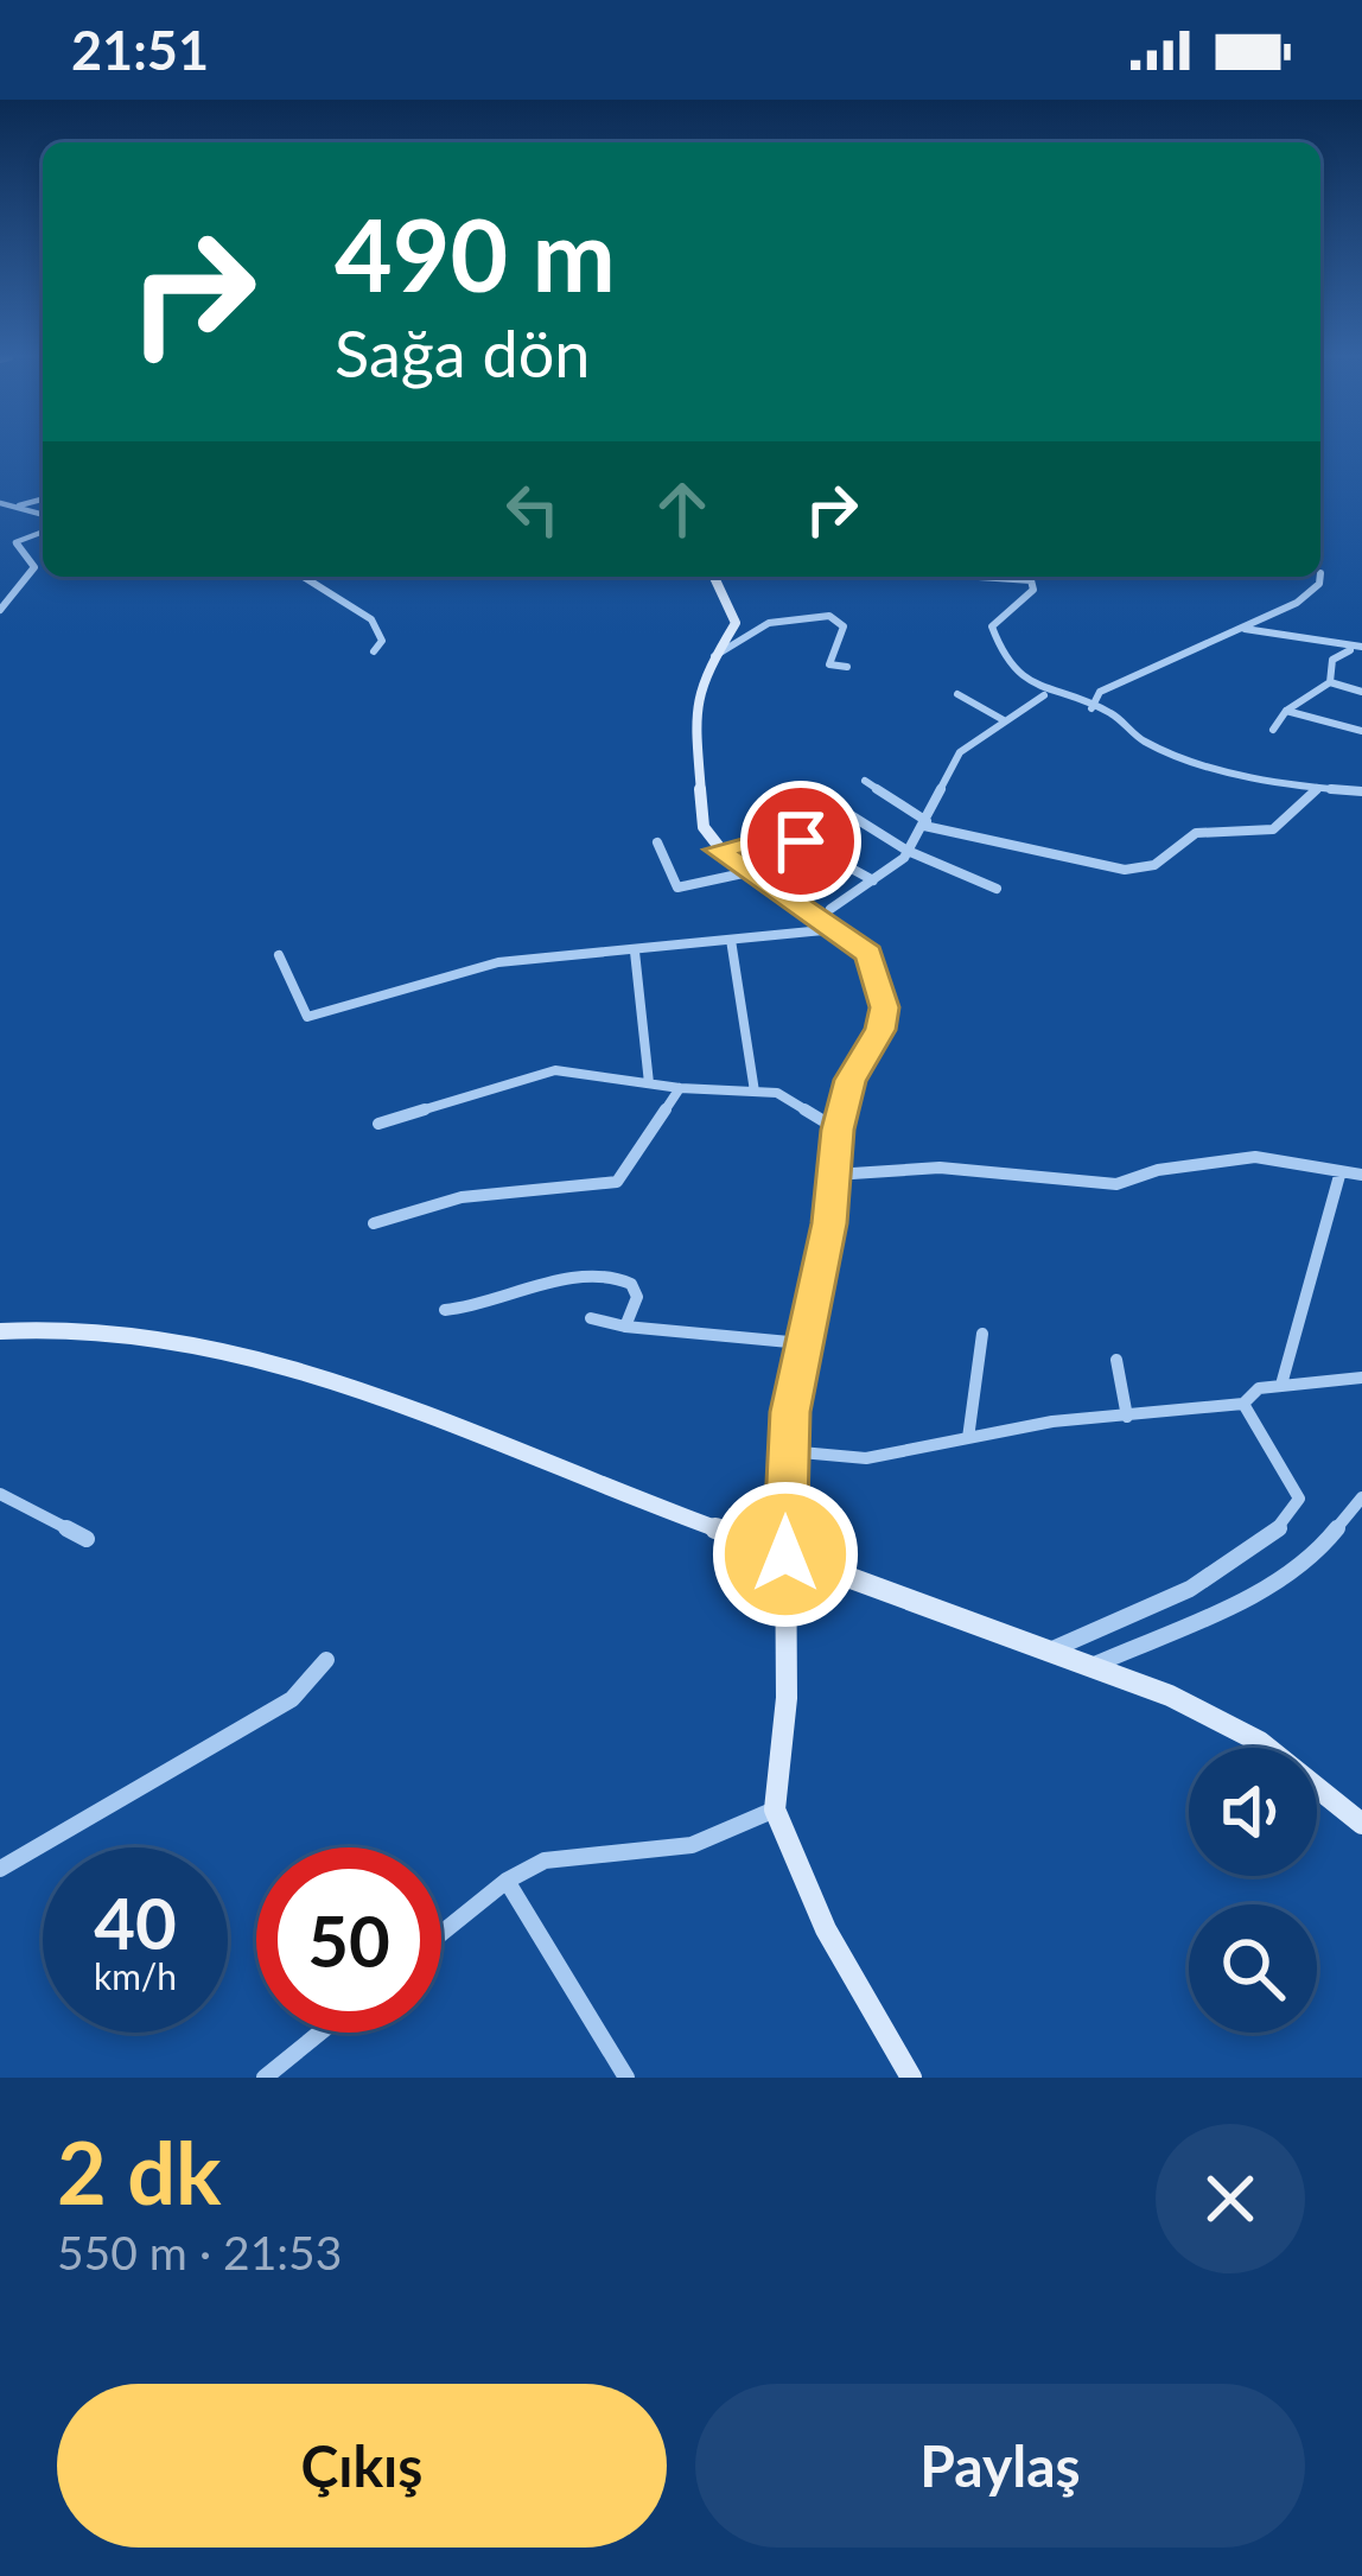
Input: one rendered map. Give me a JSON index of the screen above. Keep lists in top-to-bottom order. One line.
{"page":{"status":"21:51","turn":["490 m","Sağa dön"],"speed":"40 km/h","limit":"50","heading":["2 dk","550 m · 21:53"],"buttons":["Çıkış","Paylaş"]}}
